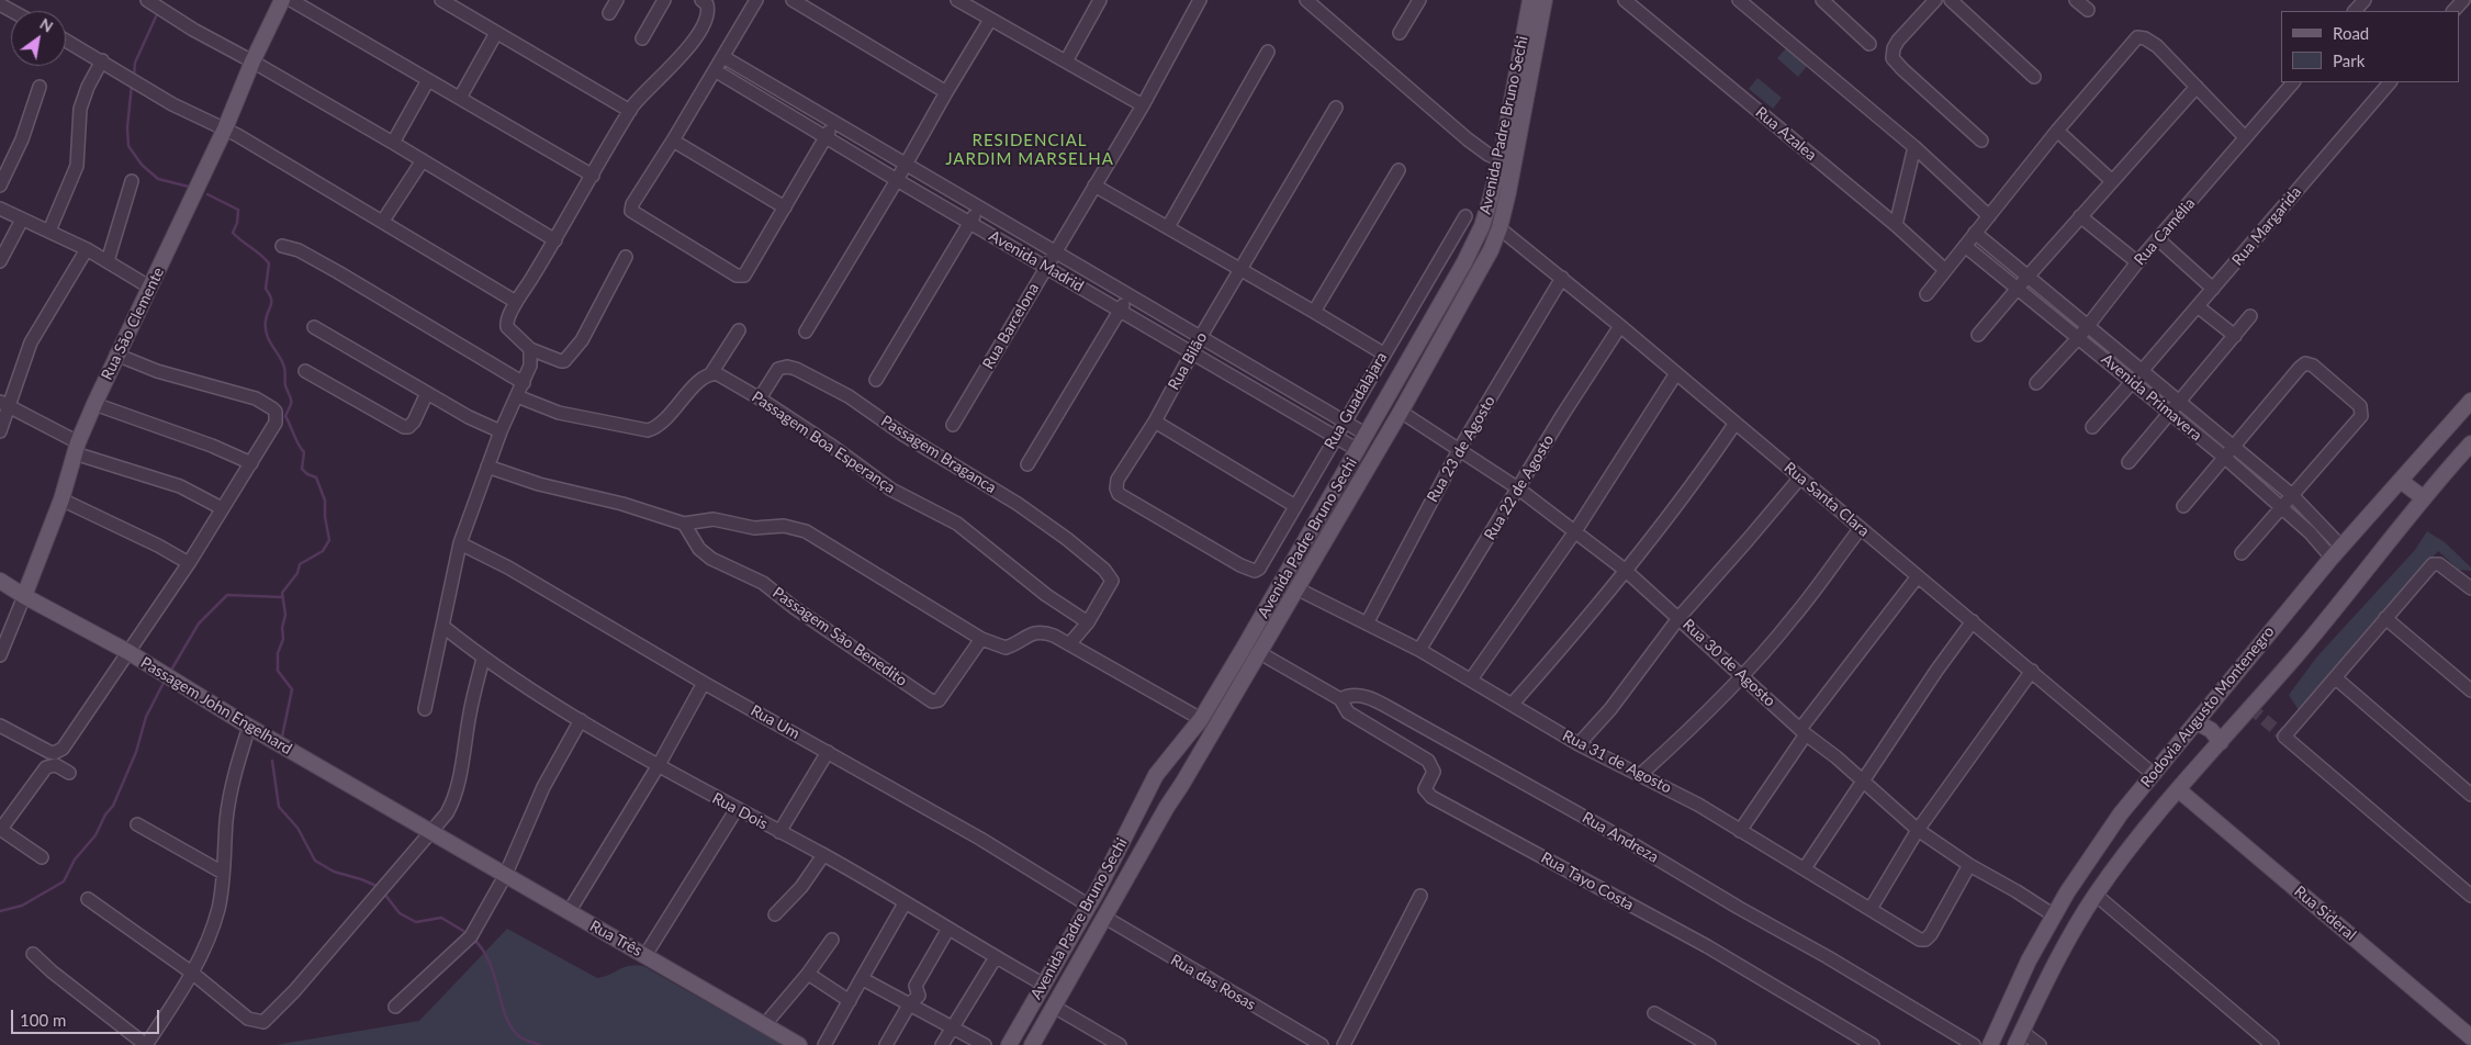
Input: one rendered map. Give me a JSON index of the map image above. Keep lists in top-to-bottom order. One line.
{"streets":{"main road":["Avenida Padre Bruno Sechi","Rua São Clemente","Passagem John Engelhard","Rodovia Augusto Montenegro","Rua Sideral","Rua Três"],"street":["Rua Azalea","Rua Margarida","Rua Camélia","Avenida Madrid","Rua Barcelona","Rua Bilão","Avenida Primavera","Rua Guadalajara","Passagem Boa Esperança","Rua 23 de Agosto","Passagem Braganca","Rua 22 de Agosto","Rua Santa Clara","Passagem São Benedito","Rua 30 de Agosto","Rua Um","Rua 31 de Agosto","Rua Dois","Rua Andreza","Rua Tayo Costa","Rua das Rosas"]},"crossings":[["Avenida Padre Bruno Sechi","Avenida Madrid"],["Avenida Padre Bruno Sechi","Rua Santa Clara"],["Avenida Padre Bruno Sechi","Rua 30 de Agosto"],["Avenida Padre Bruno Sechi","Rua Um"],["Avenida Padre Bruno Sechi","Rua 31 de Agosto"],["Avenida Padre Bruno Sechi","Rua Dois"],["Avenida Padre Bruno Sechi","Rua das Rosas"],["Rua Margarida","Avenida Primavera"],["Rua Camélia","Avenida Primavera"],["Avenida Madrid","Rua Barcelona"],["Avenida Madrid","Rua Bilão"],["Avenida Madrid","Rua Guadalajara"],["Rua São Clemente","Passagem John Engelhard"],["Rua Bilão","Rua Guadalajara"],["Avenida Primavera","Rodovia Augusto Montenegro"],["Passagem Boa Esperança","Passagem Braganca"],["Rua 23 de Agosto","Rua Santa Clara"],["Rua 23 de Agosto","Rua 30 de Agosto"],["Rua 23 de Agosto","Rua 31 de Agosto"],["Rua 22 de Agosto","Rua Santa Clara"],["Rua 22 de Agosto","Rua 30 de Agosto"],["Rua 22 de Agosto","Rua 31 de Agosto"],["Rua Santa Clara","Rodovia Augusto Montenegro"],["Rua 30 de Agosto","Rodovia Augusto Montenegro"],["Rua 30 de Agosto","Rua 31 de Agosto"],["Passagem John Engelhard","Rua Três"],["Rodovia Augusto Montenegro","Rua Sideral"],["Rua Andreza","Rua Tayo Costa"]],"districts":["RESIDENCIAL JARDIM MARSELHA"],"legend":["Road","Park"],"scale_bar":"100 m","north":"top right"}
